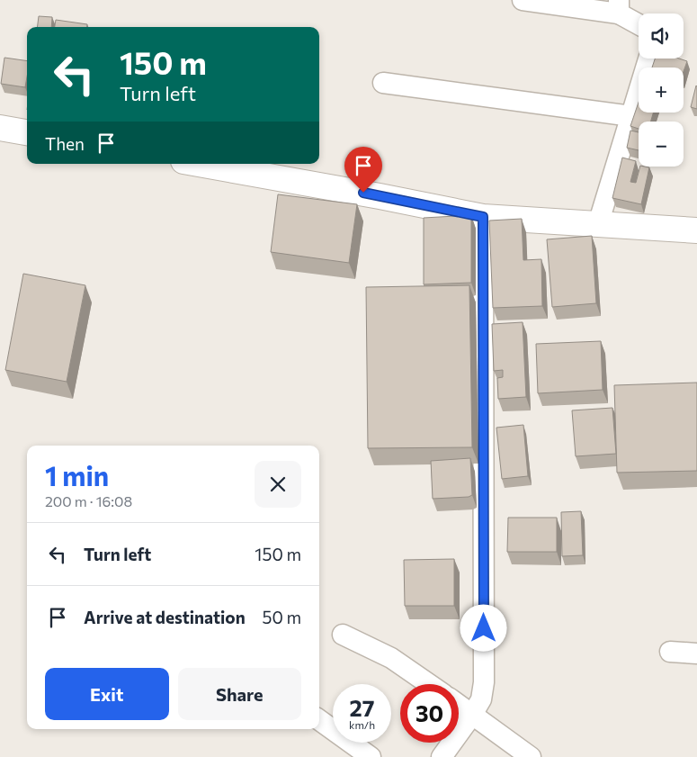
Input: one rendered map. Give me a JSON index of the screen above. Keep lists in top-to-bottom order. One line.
{"page":{"map_buttons":["+","−"],"turn":["150 m","Turn left"],"then":"Then","heading":["1 min","200 m · 16:08"],"list":[{"name":"Turn left","value":"150 m"},{"name":"Arrive at destination","value":"50 m"}],"buttons":["Exit","Share"],"speed":"27 km/h","limit":"30"}}
